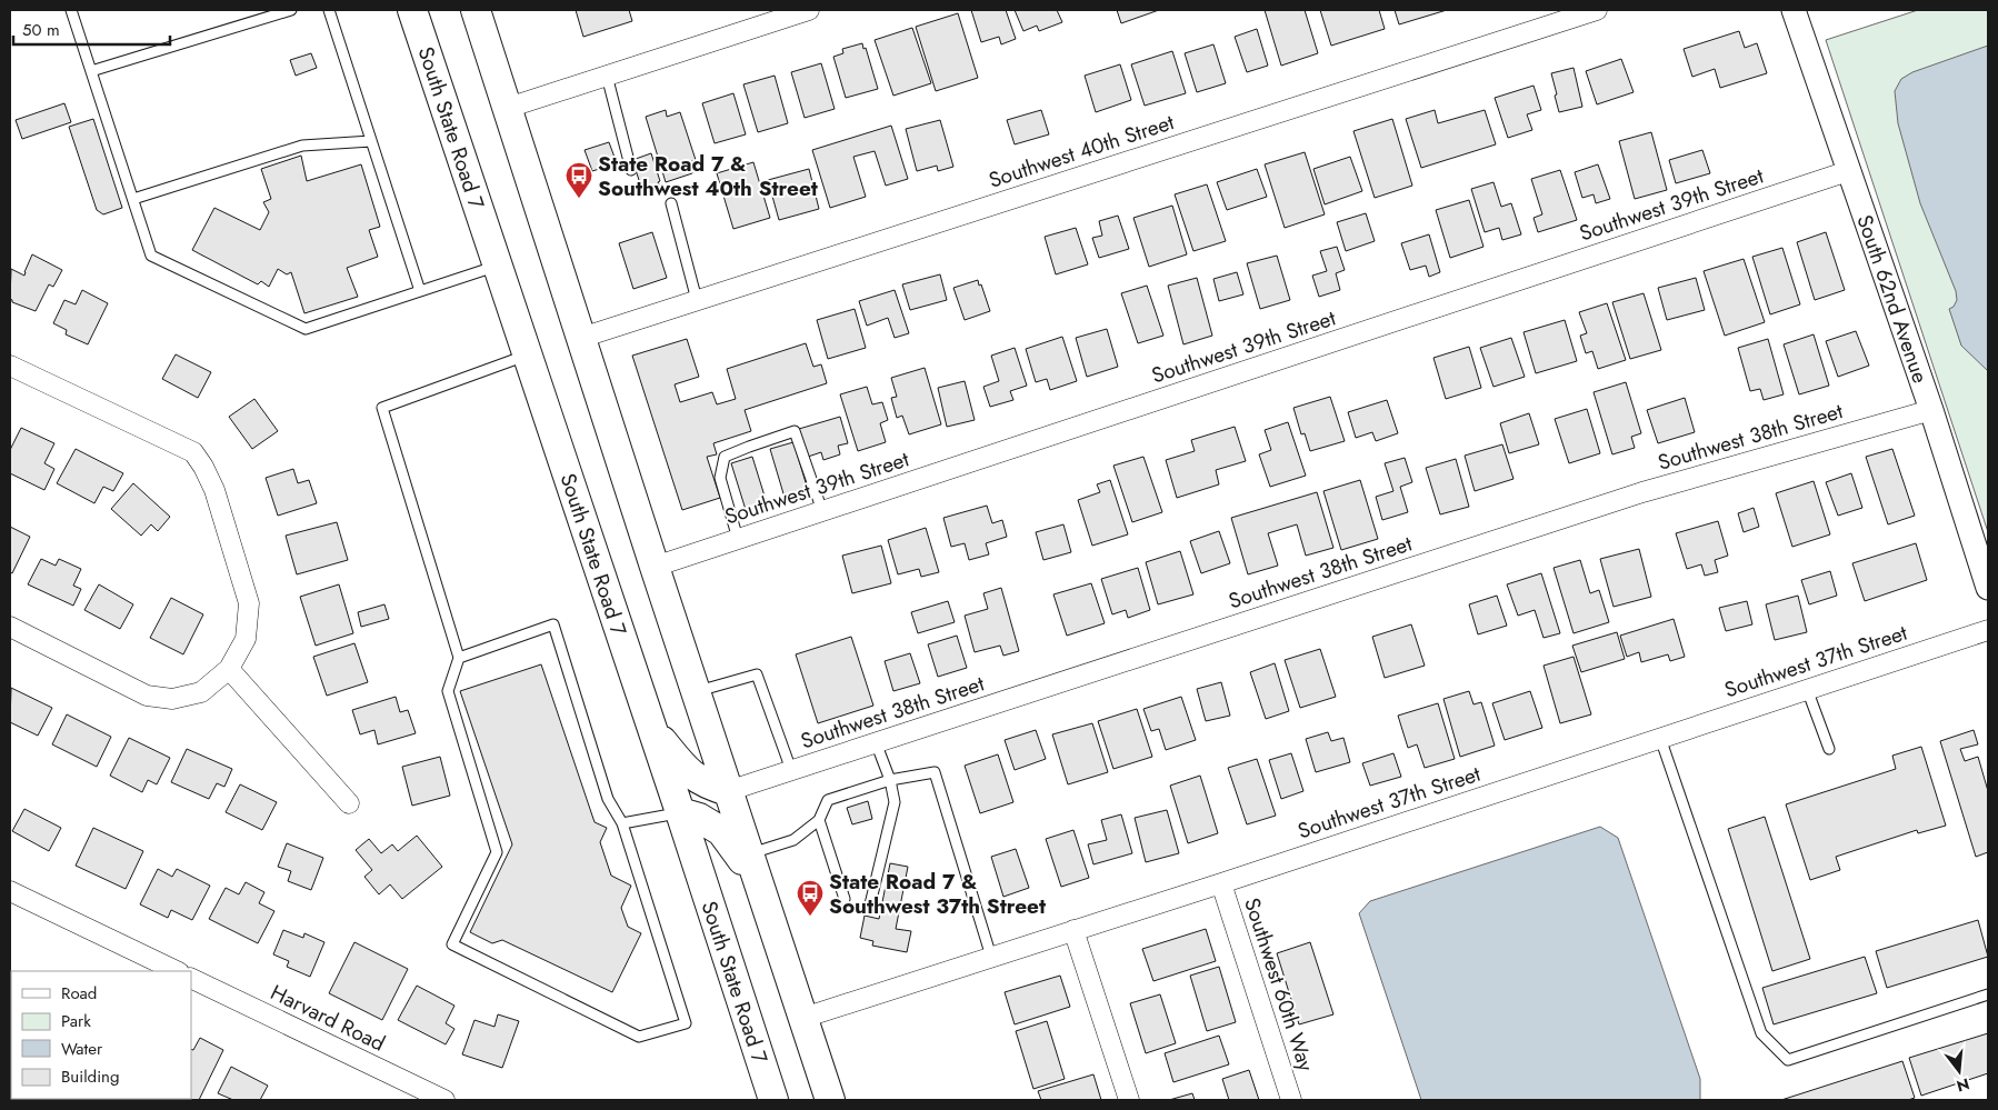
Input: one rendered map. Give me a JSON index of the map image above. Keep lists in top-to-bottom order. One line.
{"streets":{"main road":["South State Road 7"],"street":["Southwest 40th Street","Southwest 39th Street","South 62nd Avenue","Southwest 38th Street","Southwest 37th Street","Southwest 60th Way","Harvard Road"]},"crossings":[["Southwest 39th Street","South 62nd Avenue"],["South 62nd Avenue","Southwest 38th Street"],["Southwest 37th Street","Southwest 60th Way"]],"places":{"bus stop":["State Road 7 & Southwest 40th Street","State Road 7 & Southwest 37th Street"]},"legend":["Road","Park","Water","Building"],"scale_bar":"50 m","north":"bottom"}
